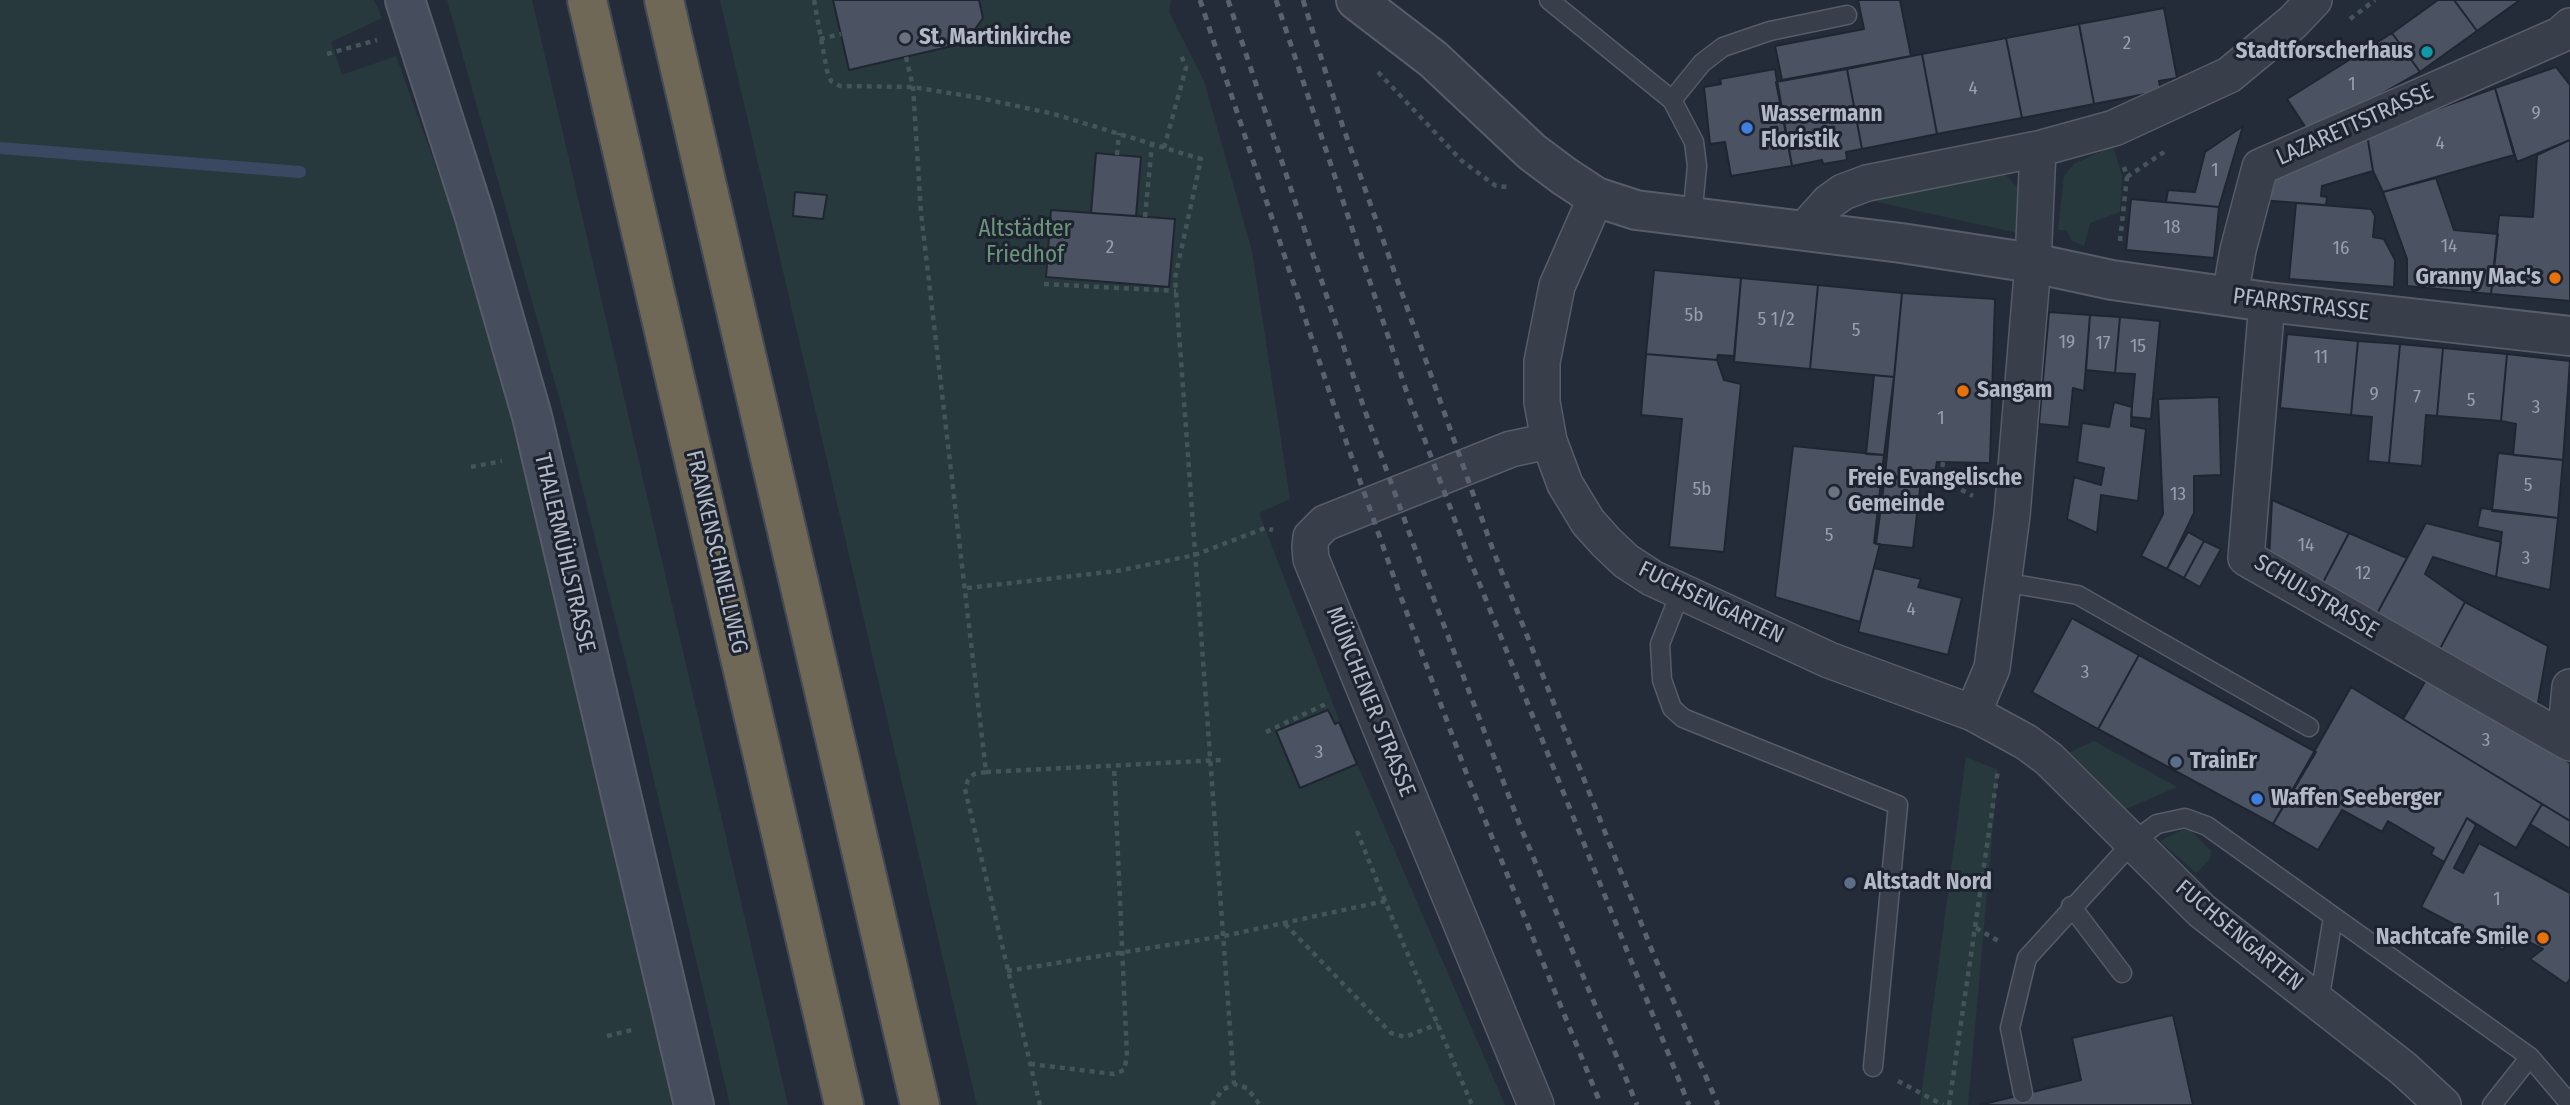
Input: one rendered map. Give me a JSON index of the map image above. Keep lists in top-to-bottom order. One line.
{"streets":{"highway":["FRANKENSCHNELLWEG"],"main road":["THALERMÜHLSTRASSE"],"street":["LAZARETTSTRASSE","PFARRSTRASSE","SCHULSTRASSE","FUCHSENGARTEN","MÜNCHENER STRASSE"]},"crossings":[["LAZARETTSTRASSE","PFARRSTRASSE"],["LAZARETTSTRASSE","SCHULSTRASSE"],["PFARRSTRASSE","SCHULSTRASSE"],["PFARRSTRASSE","FUCHSENGARTEN"]],"parks":["Altstädter Friedhof"],"places":["St. Martinkirche","Stadtforscherhaus","Wassermann Floristik","Granny Mac's","Sangam","Freie Evangelische Gemeinde","TrainEr","Waffen Seeberger","Altstadt Nord","Nachtcafe Smile"],"house_numbers":["2","1","4","9","4","1","18","14","2","16","5b","5 1/2","5","19","17","15","11","9","7","5","3","1","5","5b","13","5","14","3","12","4","3","3","3","1"]}
